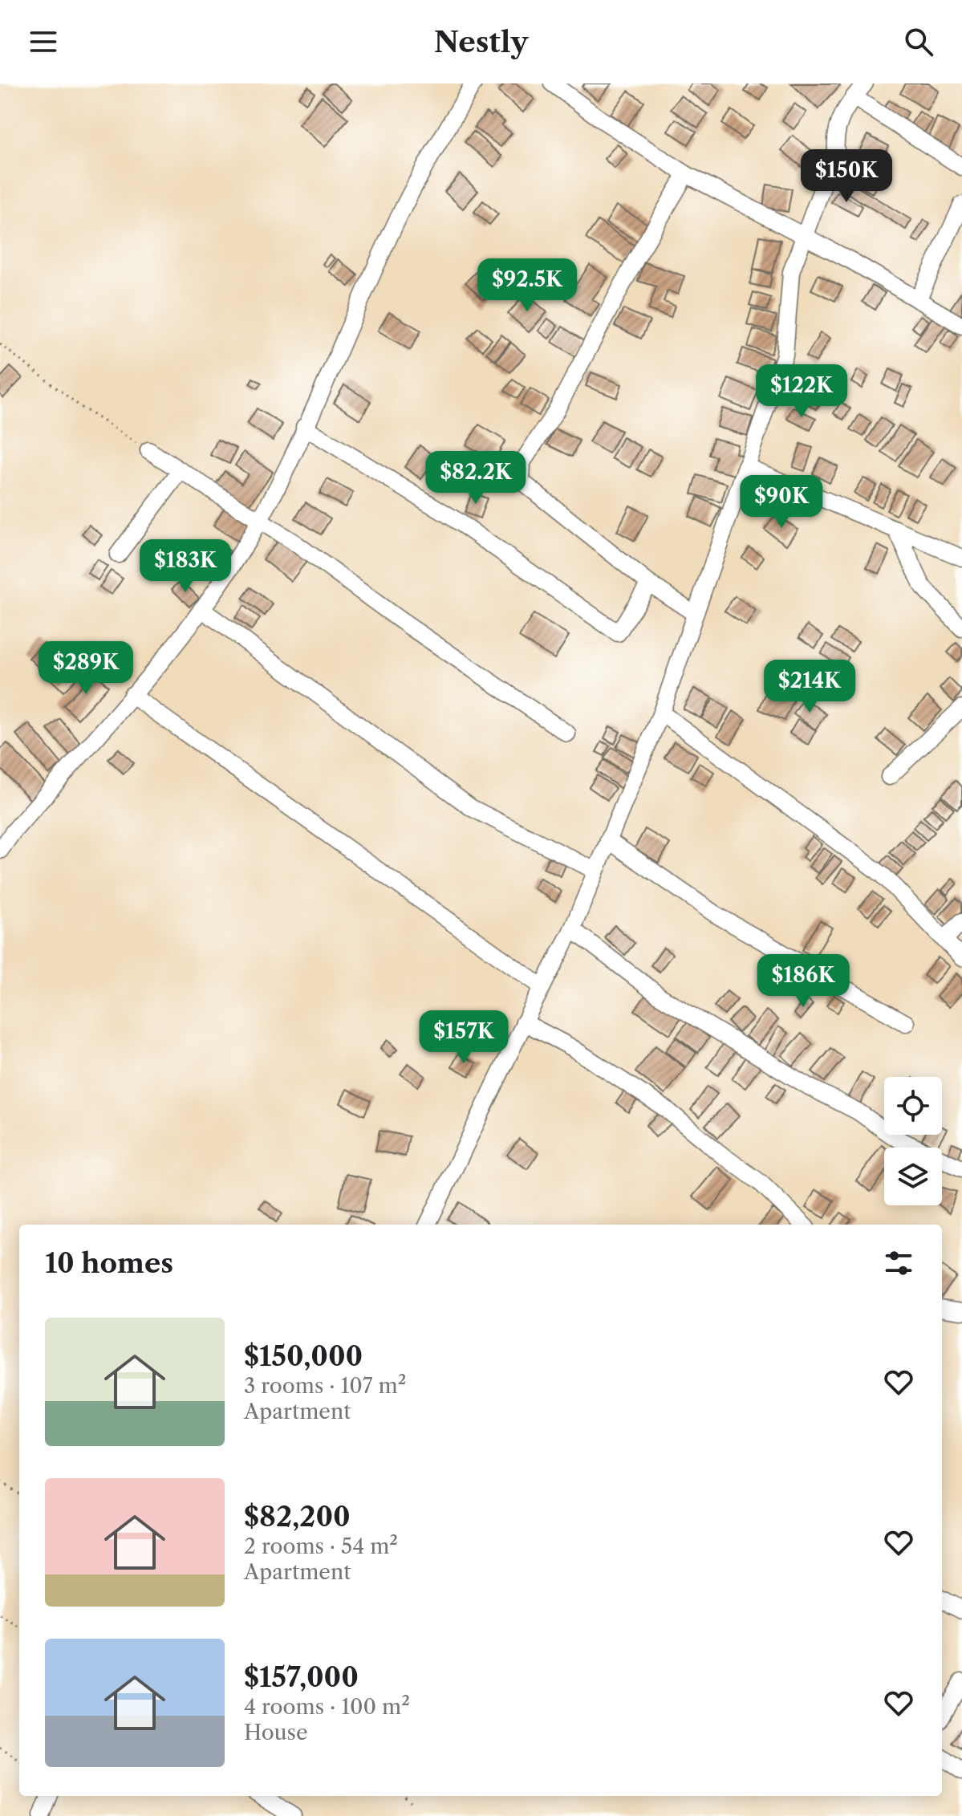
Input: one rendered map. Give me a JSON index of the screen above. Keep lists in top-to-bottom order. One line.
{"page":{"header":"Nestly","price":["$150K","$92.5K","$122K","$82.2K","$90K","$183K","$289K","$214K","$186K","$157K"],"heading":"10 homes","list":[{"name":"$150,000","note":"3 rooms · 107 m² · Apartment"},{"name":"$82,200","note":"2 rooms · 54 m² · Apartment"},{"name":"$157,000","note":"4 rooms · 100 m² · House"}]}}
